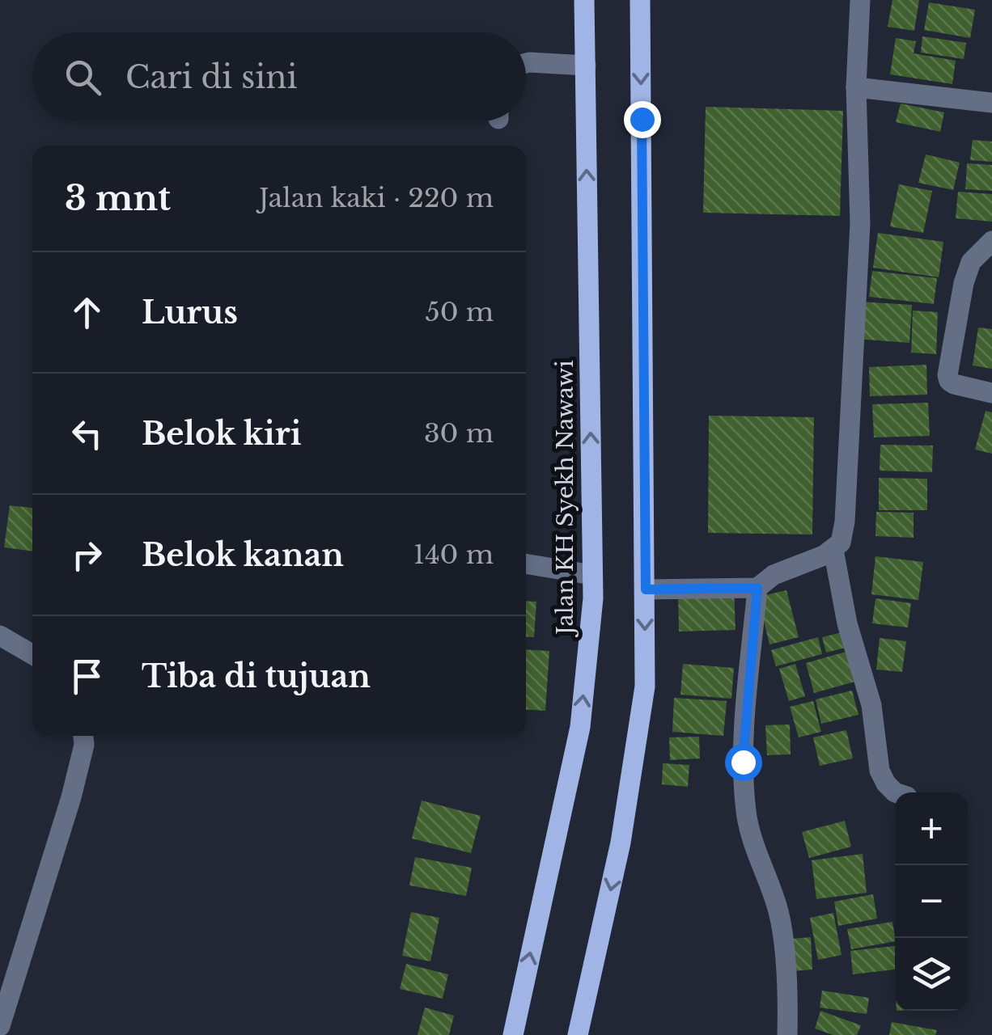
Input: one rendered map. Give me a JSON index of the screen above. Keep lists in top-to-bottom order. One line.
{"streets":{"main road":["Jalan KH Syekh Nawawi"]},"page":{"search":"Cari di sini","heading":["3 mnt","Jalan kaki · 220 m"],"list":[["Lurus","50 m"],["Belok kiri","30 m"],["Belok kanan","140 m"],"Tiba di tujuan"],"map_buttons":["+","−"]}}
